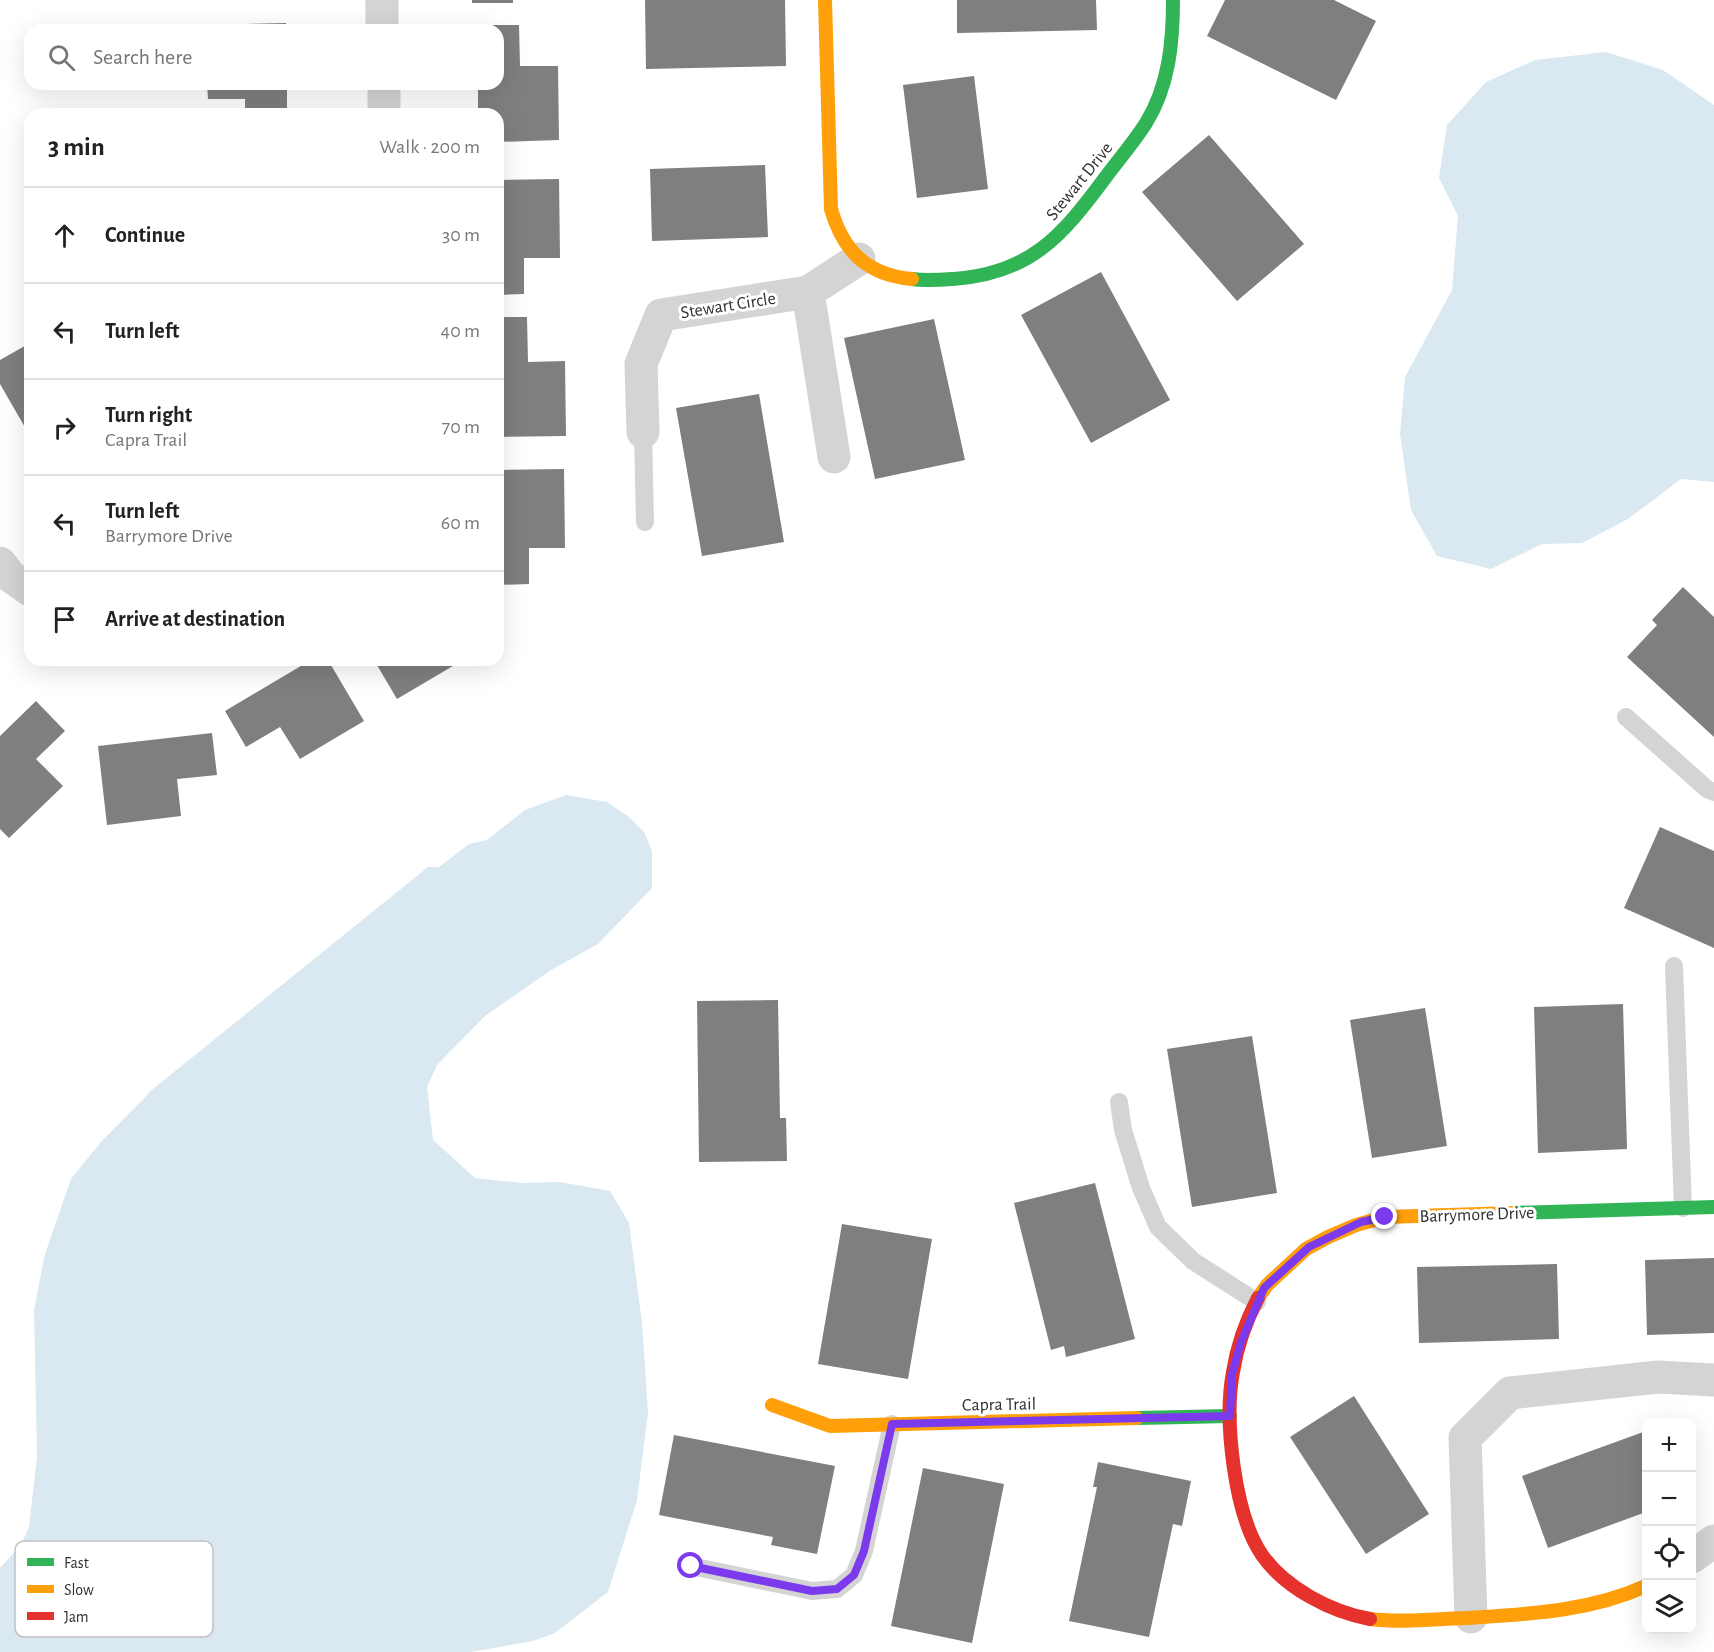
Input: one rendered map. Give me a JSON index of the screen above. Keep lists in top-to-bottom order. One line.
{"streets":{"street":["Stewart Drive","Stewart Circle","Barrymore Drive","Capra Trail"]},"crossings":[["Stewart Drive","Stewart Circle"],["Barrymore Drive","Capra Trail"]],"legend":["Fast","Slow","Jam"],"page":{"search":"Search here","heading":["3 min","Walk · 200 m"],"list":[["Continue","30 m"],["Turn left","40 m"],["Turn right","Capra Trail","70 m"],["Turn left","Barrymore Drive","60 m"],"Arrive at destination"],"map_buttons":["+","−"]}}
